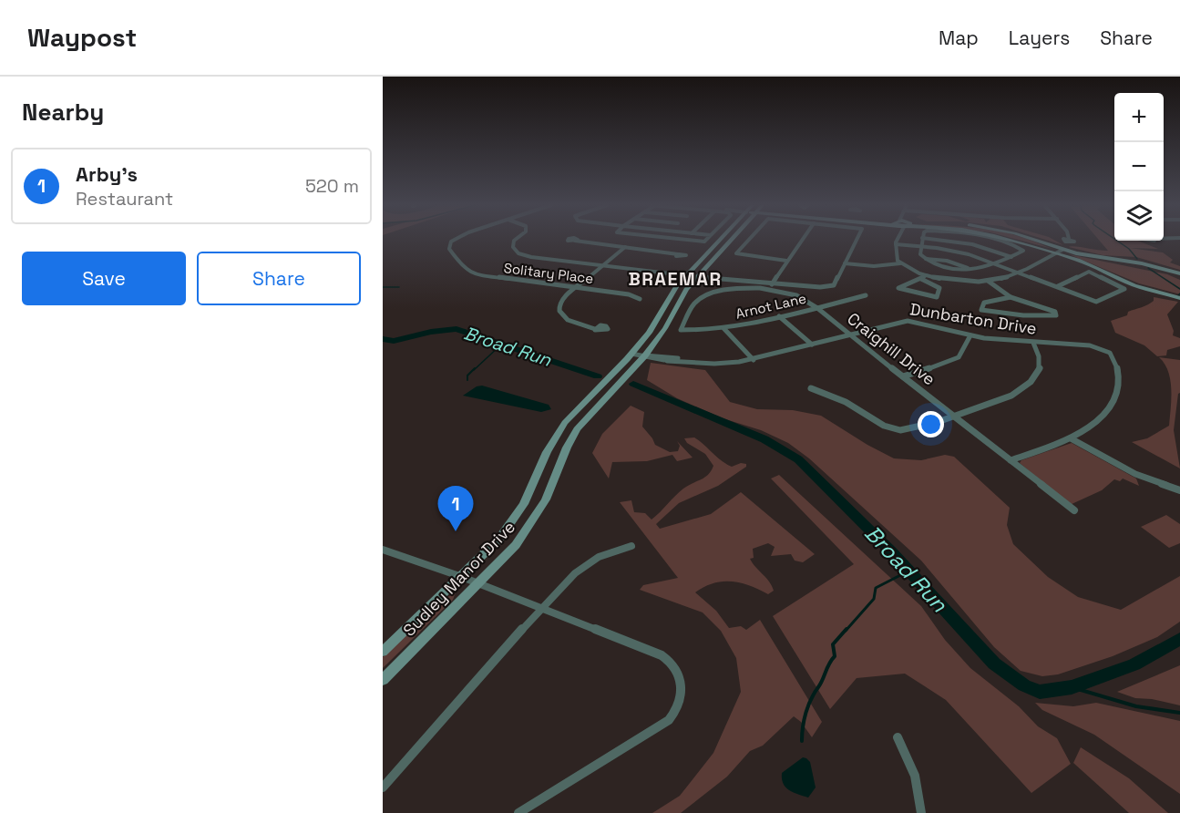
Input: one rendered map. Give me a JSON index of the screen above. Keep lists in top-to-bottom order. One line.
{"streets":{"main road":["Sudley Manor Drive"],"street":["Solitary Place","Arnot Lane","Dunbarton Drive","Craighill Drive"]},"crossings":[["Arnot Lane","Craighill Drive"],["Dunbarton Drive","Craighill Drive"],["Dunbarton Drive","Sudley Manor Drive"]],"districts":["BRAEMAR"],"water":["Broad Run"],"page":{"header":"Waypost","nav":["Map","Layers","Share"],"heading":"Nearby","map_buttons":["+","−"],"list":[{"mark":"1","name":"Arby's","note":"Restaurant","value":"520 m"}],"buttons":["Save","Share"],"pins":"1"}}
